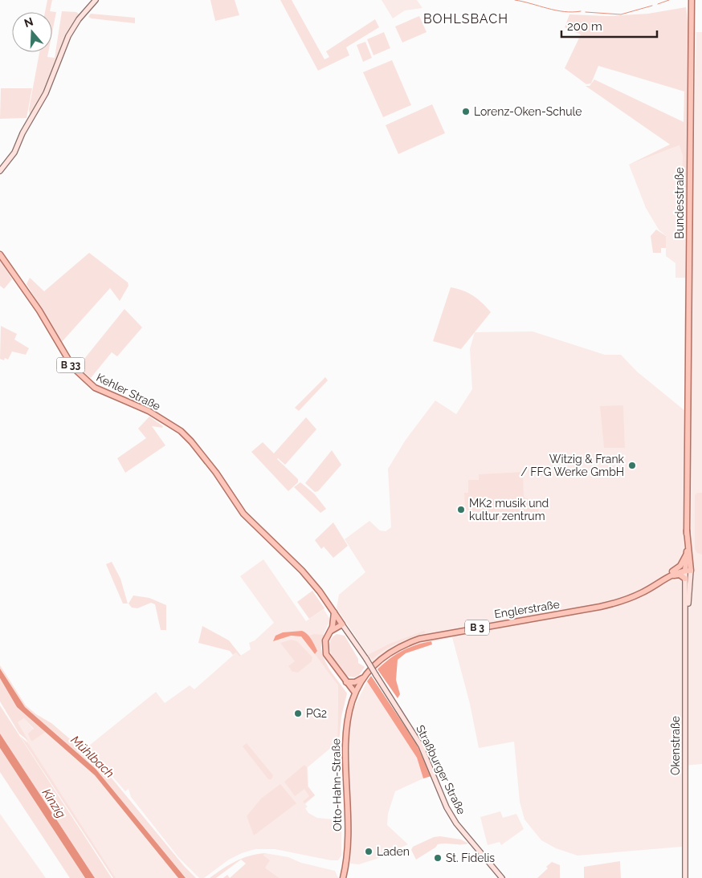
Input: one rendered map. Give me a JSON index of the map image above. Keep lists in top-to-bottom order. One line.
{"streets":{"main road":["Bundesstraße","B 33","Kehler Straße","Englerstraße","B 3","Okenstraße","Straßburger Straße","Otto-Hahn-Straße"]},"crossings":[["Bundesstraße","Okenstraße"],["Kehler Straße","Straßburger Straße"],["Englerstraße","Okenstraße"],["Englerstraße","Otto-Hahn-Straße"]],"districts":["BOHLSBACH"],"water":["Mühlbach","Kinzig"],"places":["Lorenz-Oken-Schule","Witzig & Frank / FFG Werke GmbH","MK2 musik und kultur zentrum","PG2","Laden","St. Fidelis"],"scale_bar":"200 m","north":"top"}
